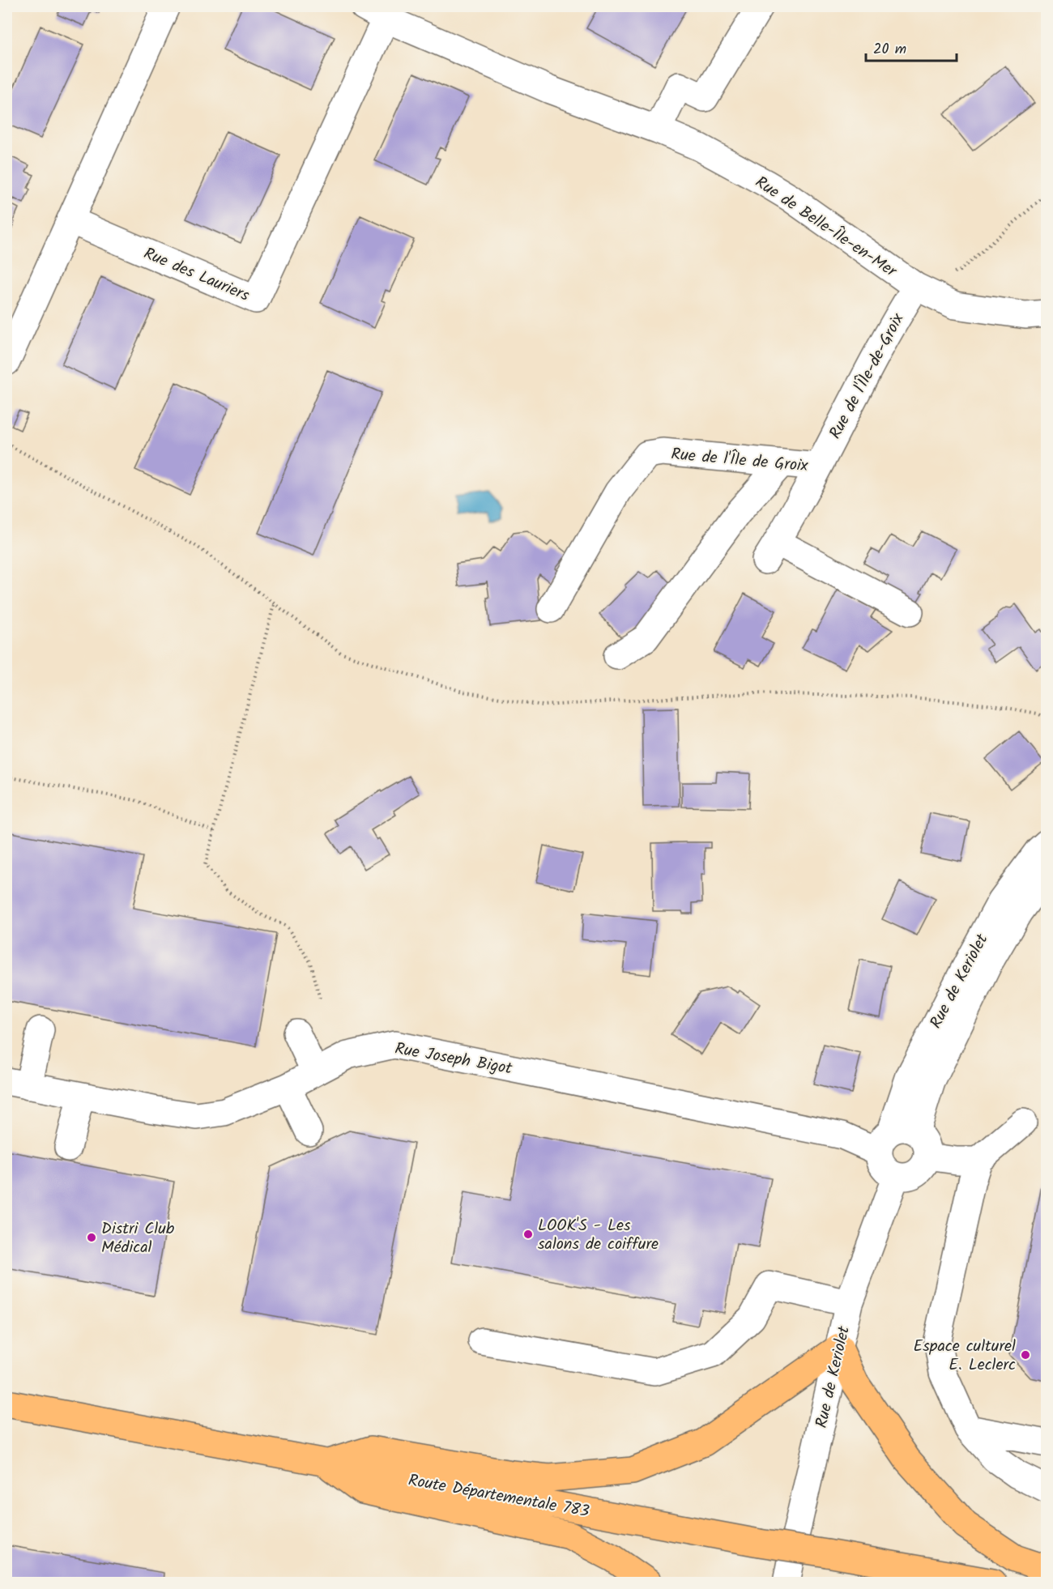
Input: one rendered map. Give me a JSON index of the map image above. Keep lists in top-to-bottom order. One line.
{"streets":{"main road":["Route Départementale 783"],"street":["Rue de Belle-Île-en-Mer","Rue des Lauriers","Rue de l'Île-de-Groix","Rue de l'Île de Groix","Rue de Keriolet","Rue Joseph Bigot"]},"crossings":[["Rue de Belle-Île-en-Mer","Rue des Lauriers"],["Rue de Belle-Île-en-Mer","Rue de l'Île-de-Groix"],["Rue de l'Île-de-Groix","Rue de l'Île de Groix"],["Rue de Keriolet","Rue Joseph Bigot"]],"places":["LOOK'S - Les salons de coiffure","Distri Club Médical","Espace culturel E. Leclerc"],"scale_bar":"20 m"}
